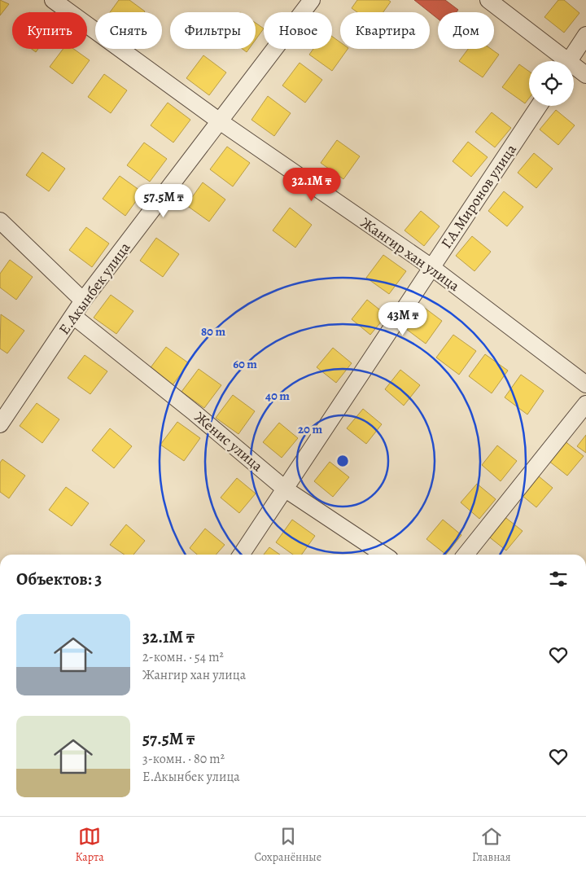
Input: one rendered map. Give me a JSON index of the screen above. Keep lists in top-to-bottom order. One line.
{"streets":{"street":["Г.А.Миронов улица","Жангир хан улица","Е.Акынбек улица","Женис улица"]},"crossings":[["Г.А.Миронов улица","Жангир хан улица"],["Г.А.Миронов улица","Женис улица"],["Жангир хан улица","Е.Акынбек улица"],["Е.Акынбек улица","Женис улица"]],"page":{"chip":["Купить","Снять","Фильтры","Новое","Квартира","Дом"],"price":["32.1M ₸","57.5M ₸","43M ₸"],"heading":"Объектов: 3","list":[{"name":"32.1M ₸","note":"2-комн. · 54 m² · Жангир хан улица"},{"name":"57.5M ₸","note":"3-комн. · 80 m² · Е.Акынбек улица"}],"tabs":["Карта","Сохранённые","Главная"]},"rings":["80 m","60 m","40 m","20 m"]}
